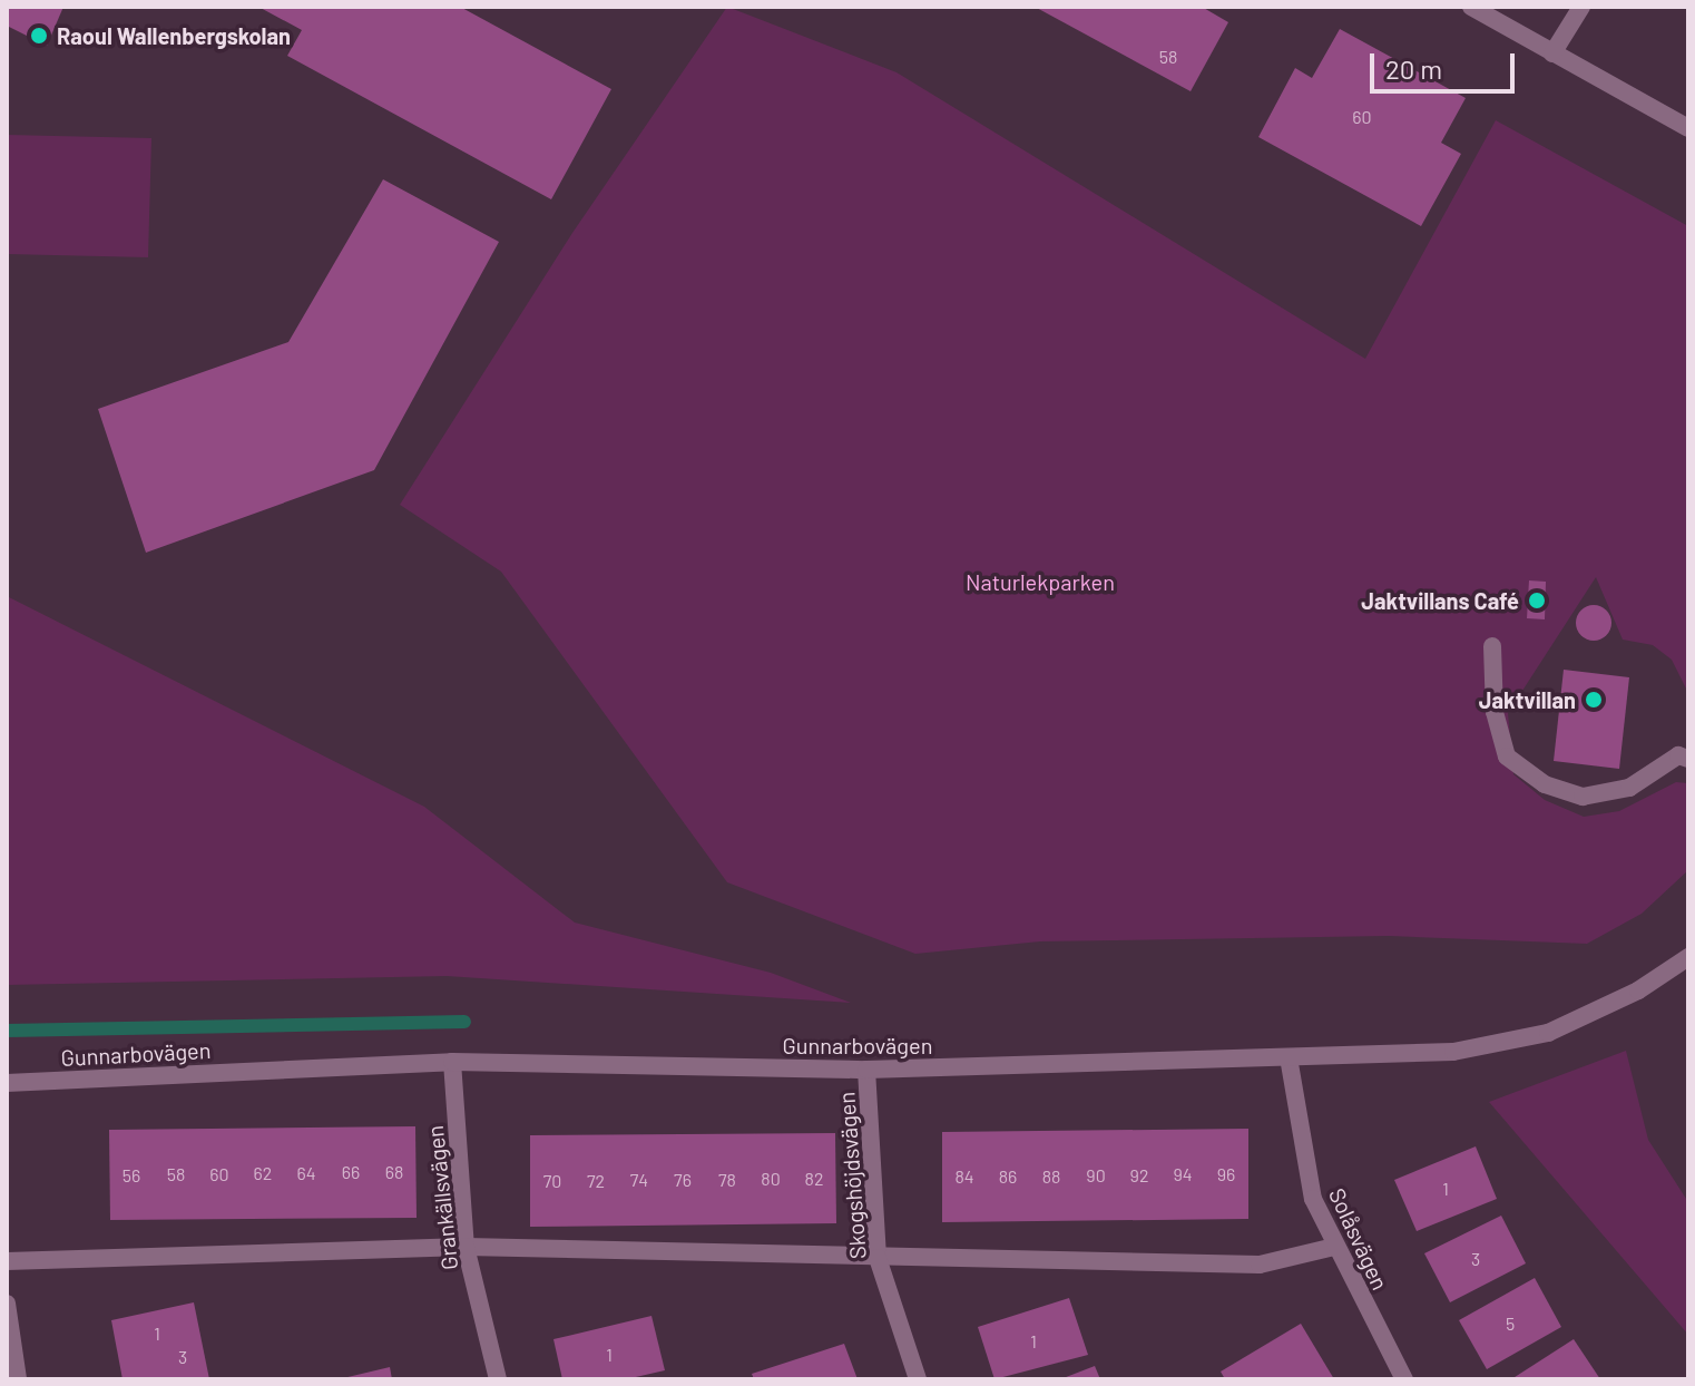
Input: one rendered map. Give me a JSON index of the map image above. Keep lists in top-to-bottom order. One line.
{"streets":{"street":["Gunnarbovägen","Skogshöjdsvägen","Grankällsvägen","Solåsvägen"]},"crossings":[["Gunnarbovägen","Skogshöjdsvägen"],["Gunnarbovägen","Grankällsvägen"],["Gunnarbovägen","Solåsvägen"]],"parks":["Naturlekparken"],"places":["Raoul Wallenbergskolan","Jaktvillans Café","Jaktvillan"],"house_numbers":["58","60","66","68","62","64","58","60","94","96","56","90","92","84","86","88","80","82","74","76","78","70","72","1","3","5","1","1","1","3"],"scale_bar":"20 m"}
